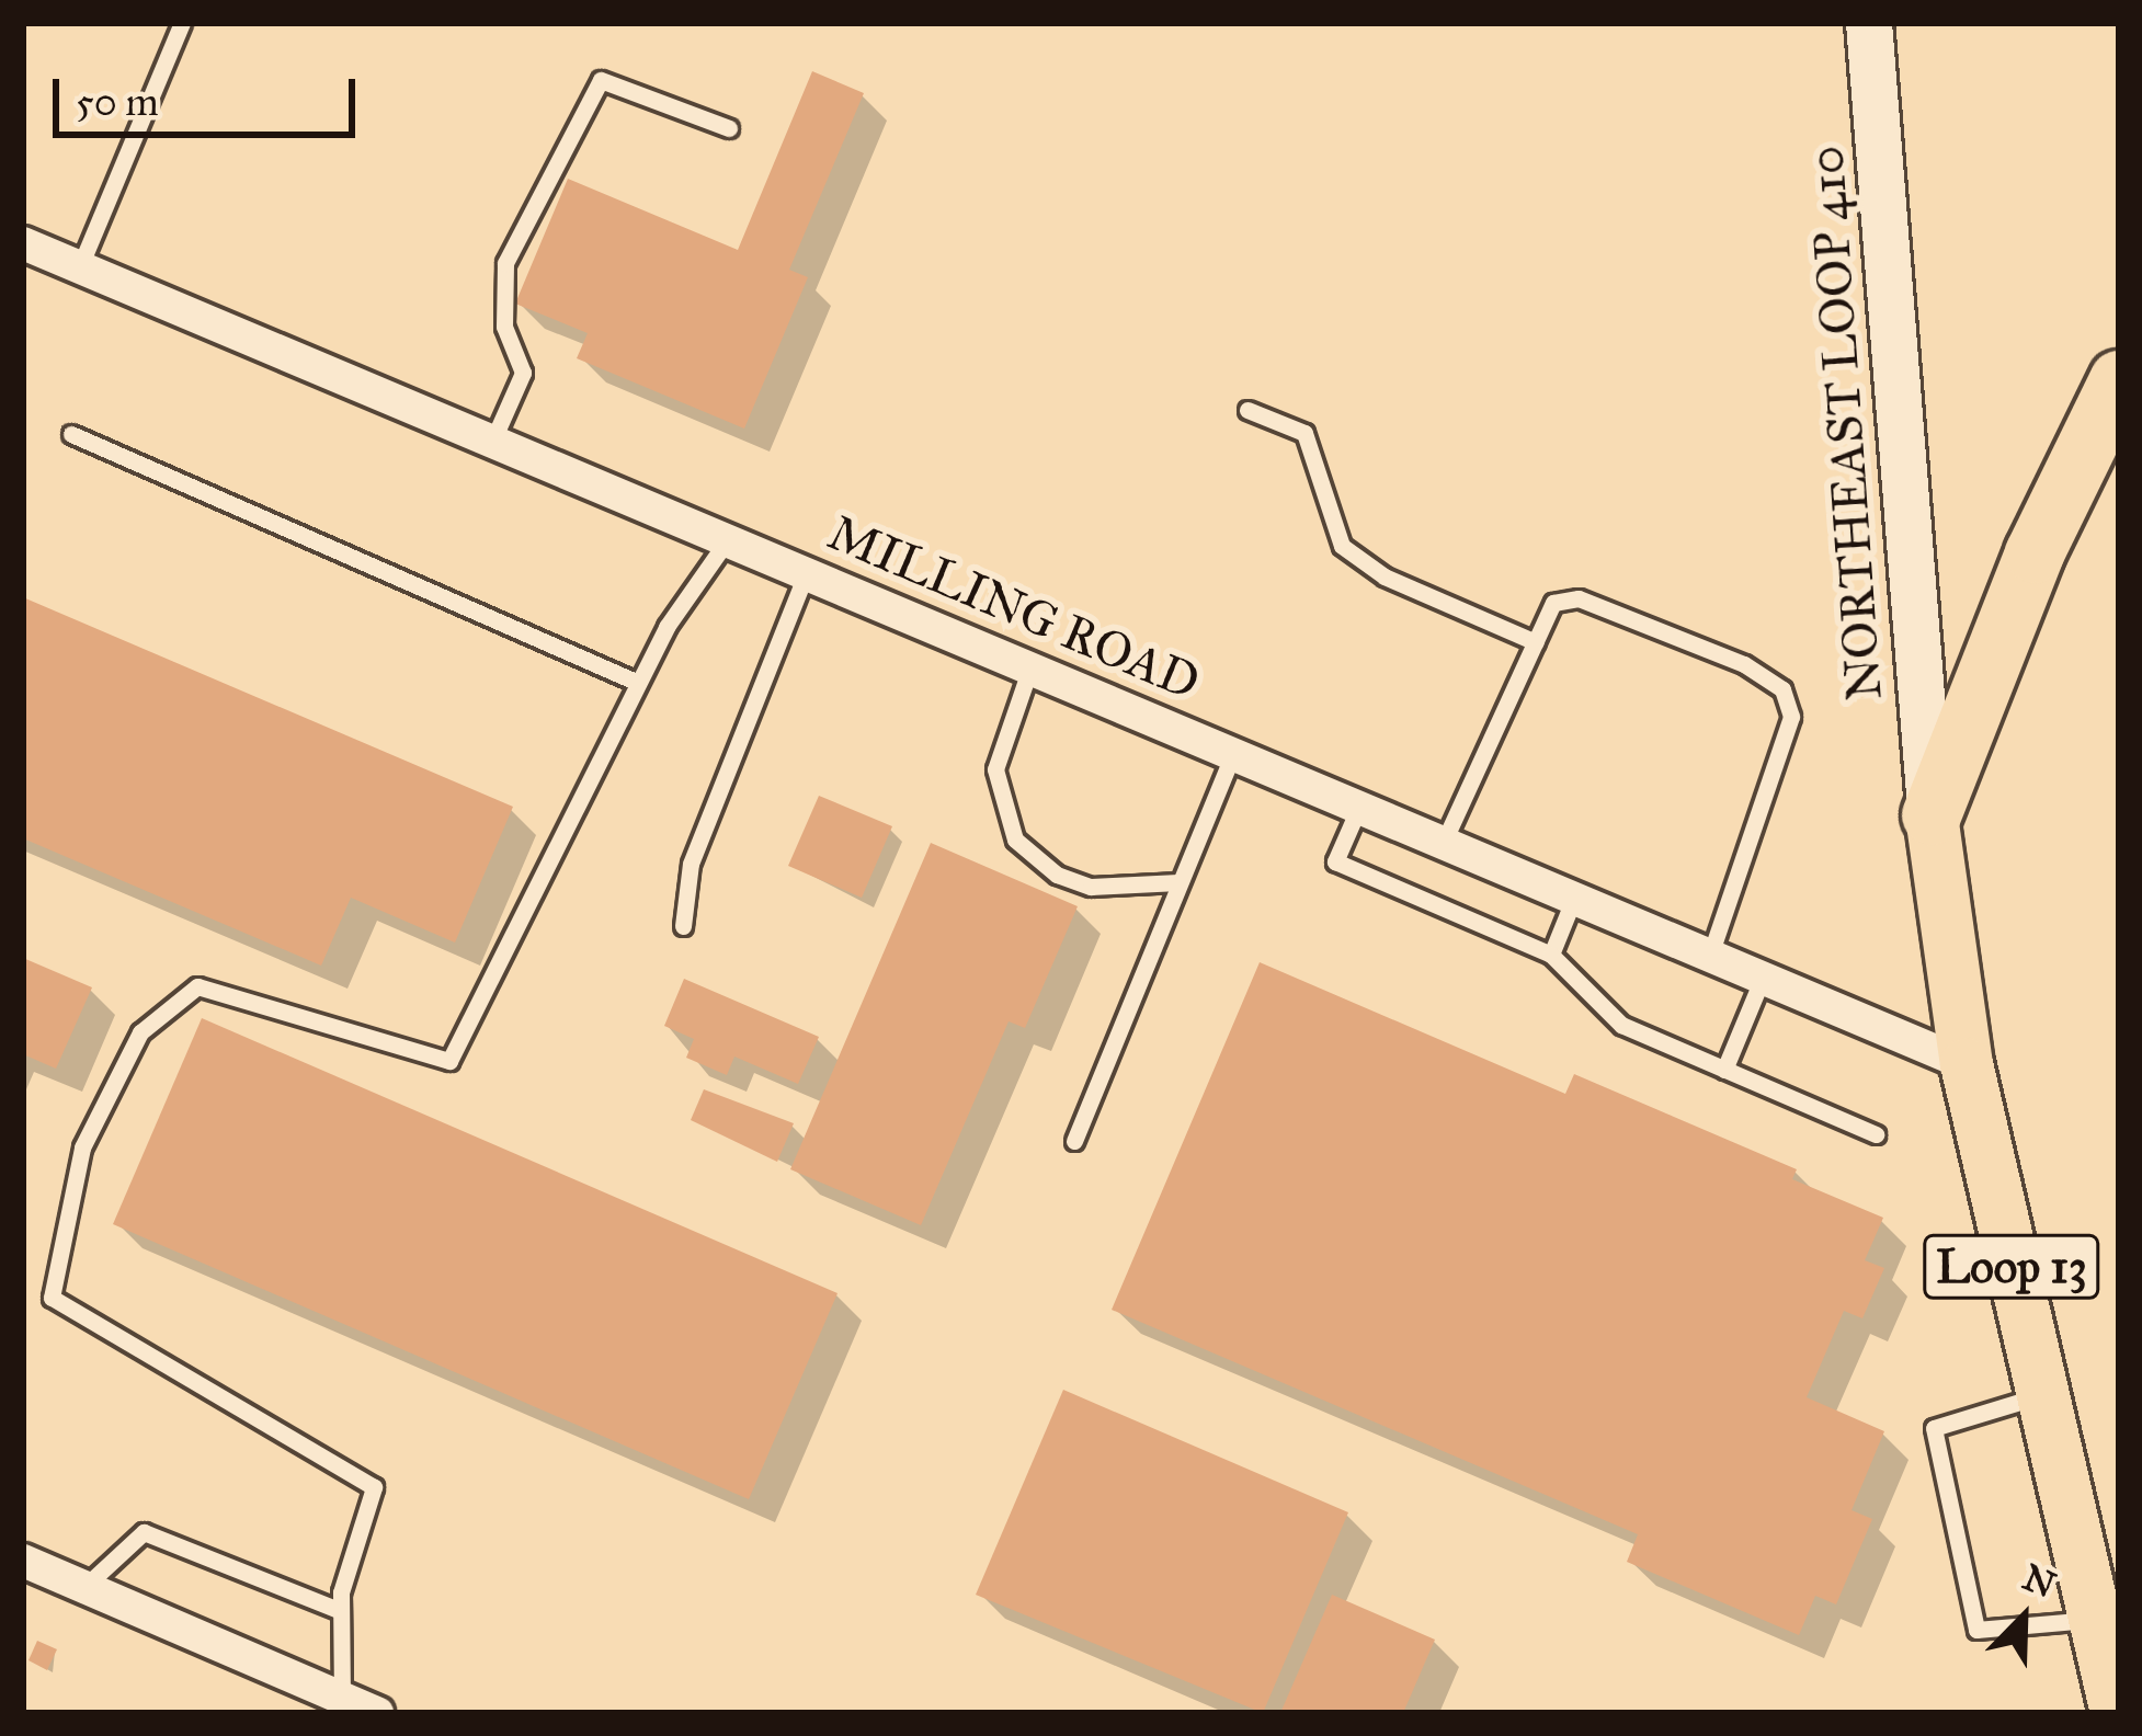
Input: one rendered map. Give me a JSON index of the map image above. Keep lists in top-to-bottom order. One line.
{"streets":{"highway":["Loop 13"],"main road":["NORTHEAST LOOP 410"],"street":["MILLING ROAD"]},"crossings":[["NORTHEAST LOOP 410","Loop 13"],["MILLING ROAD","Loop 13"]],"scale_bar":"50 m","north":"top right"}
